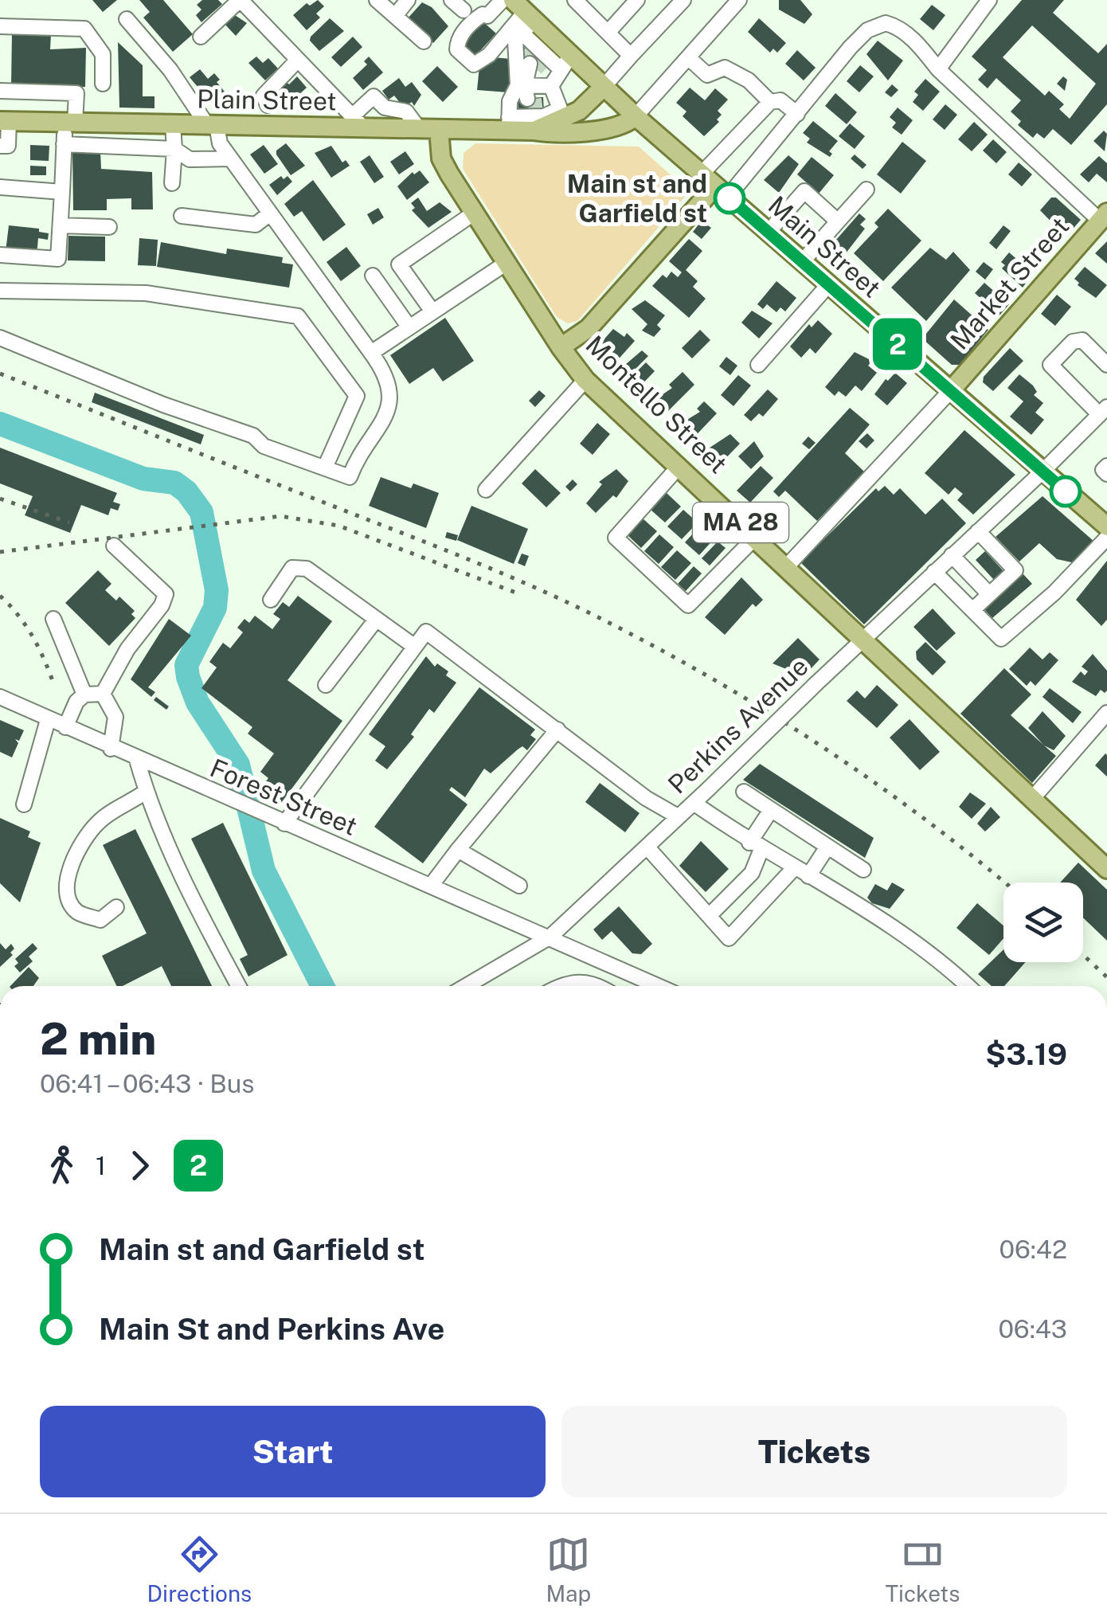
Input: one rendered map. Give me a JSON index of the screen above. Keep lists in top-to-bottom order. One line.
{"streets":{"main road":["Plain Street","Main Street","Market Street","Montello Street","MA 28"],"street":["Perkins Avenue","Forest Street"]},"crossings":[["Plain Street","Main Street"],["Plain Street","Montello Street"],["Main Street","Market Street"],["Main Street","Perkins Avenue"],["Montello Street","Perkins Avenue"],["Perkins Avenue","Forest Street"]],"places":["Main st and Garfield st"],"lines":["bus line 2"],"page":{"on_map":"2","heading":["2 min","06:41 – 06:43 · Bus","$3.19"],"legs":["1","2"],"list":[{"name":"Main st and Garfield st","value":"06:42"},{"name":"Main St and Perkins Ave","value":"06:43"}],"buttons":["Start","Tickets"],"tabs":["Directions","Map","Tickets"]}}
